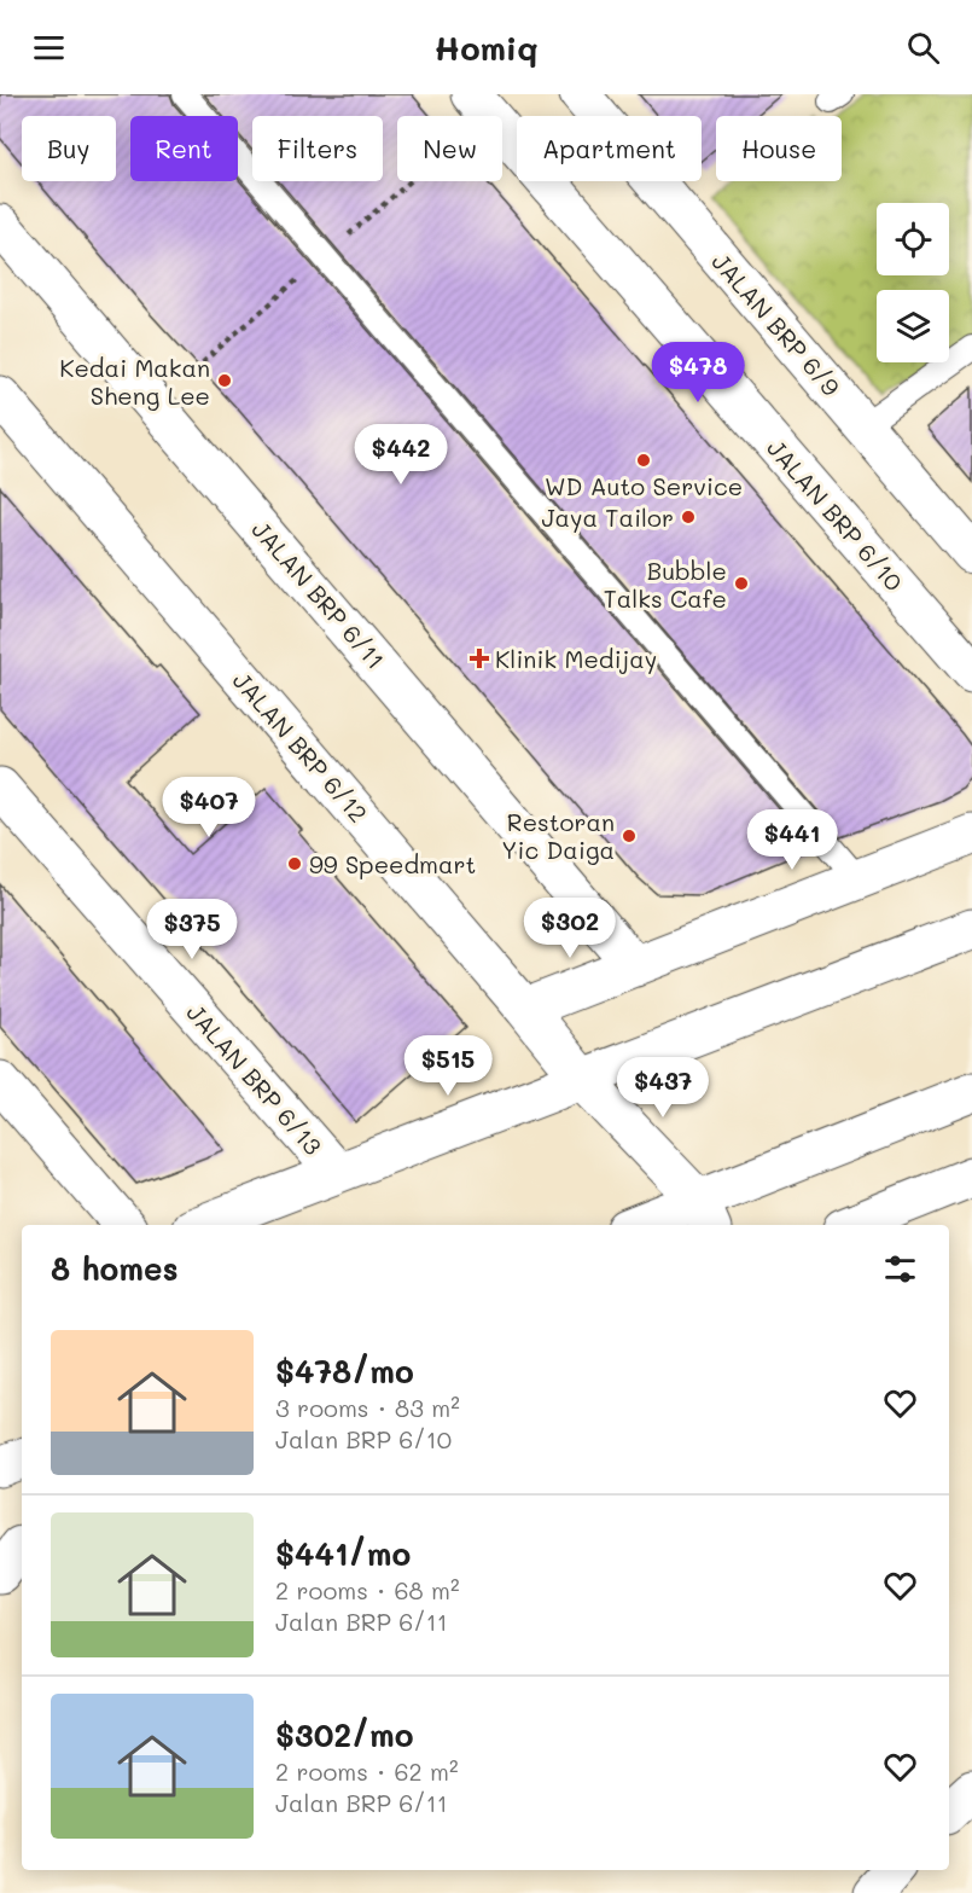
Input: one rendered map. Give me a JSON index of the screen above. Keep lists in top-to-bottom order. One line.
{"streets":{"street":["JALAN BRP 6/9","JALAN BRP 6/10","JALAN BRP 6/11","JALAN BRP 6/12","JALAN BRP 6/13"]},"places":{"other":["Kedai Makan Sheng Lee","WD Auto Service","Jaya Tailor","Bubble Talks Cafe","Restoran Yic Daiga","99 Speedmart"],"health":["Klinik Medijay"]},"page":{"header":"Homiq","chip":["Buy","Rent","Filters","New","Apartment","House"],"price":["$478","$442","$407","$441","$302","$375","$515","$437"],"heading":"8 homes","list":[{"name":"$478/mo","note":"3 rooms · 83 m² · Jalan BRP 6/10"},{"name":"$441/mo","note":"2 rooms · 68 m² · Jalan BRP 6/11"},{"name":"$302/mo","note":"2 rooms · 62 m² · Jalan BRP 6/11"}]}}
